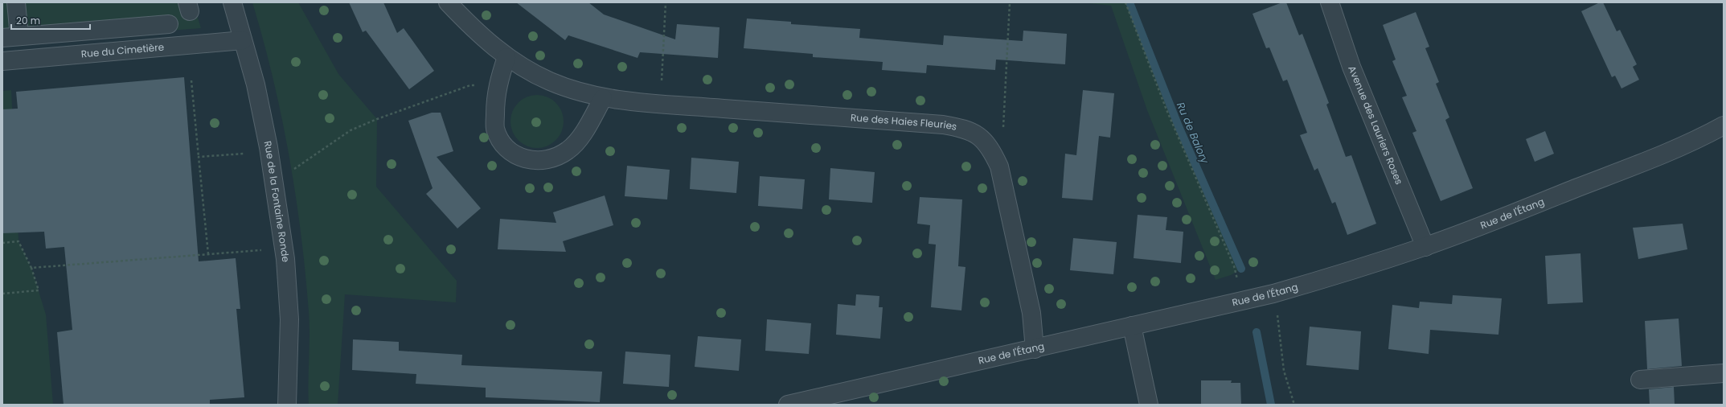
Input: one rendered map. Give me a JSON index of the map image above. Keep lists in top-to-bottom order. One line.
{"streets":{"street":["Rue du Cimetière","Rue des Haies Fleuries","Avenue des Lauriers Roses","Rue de la Fontaine Ronde","Rue de l'Étang"]},"crossings":[["Rue du Cimetière","Rue de la Fontaine Ronde"],["Rue des Haies Fleuries","Rue de l'Étang"],["Avenue des Lauriers Roses","Rue de l'Étang"]],"water":["Ru de Balory"],"scale_bar":"20 m"}
